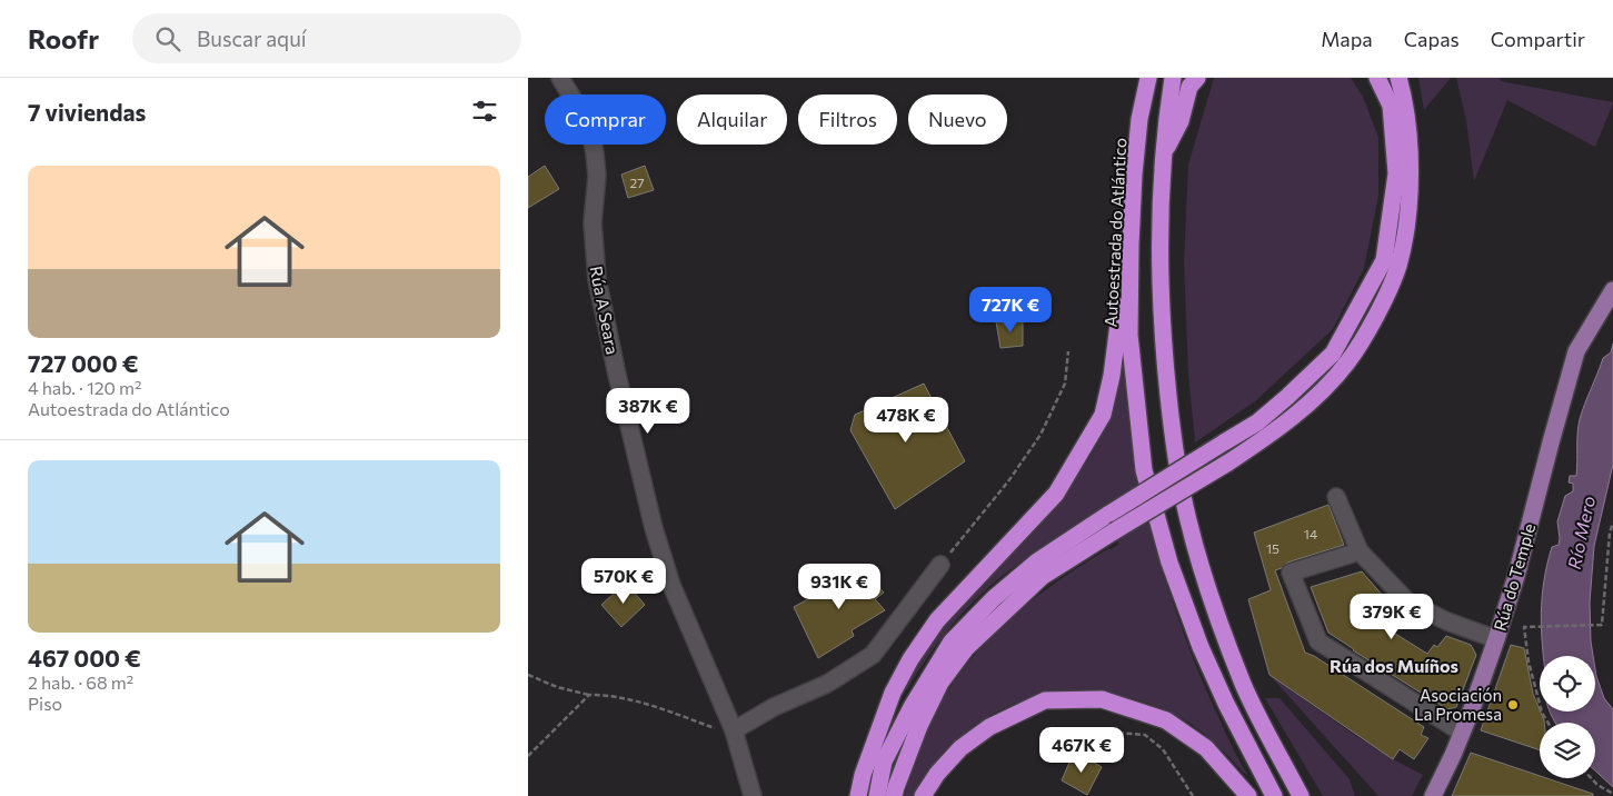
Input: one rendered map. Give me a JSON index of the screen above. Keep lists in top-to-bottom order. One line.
{"streets":{"highway":["Autoestrada do Atlántico"],"main road":["Rúa do Temple"],"street":["Rúa A Seara"]},"districts":["Rúa dos Muíños"],"water":["Río Mero"],"places":["Asociación La Promesa"],"house_numbers":["27","14","15"],"page":{"header":"Roofr","search":"Buscar aquí","nav":["Mapa","Capas","Compartir"],"heading":"7 viviendas","chip":["Comprar","Alquilar","Filtros","Nuevo"],"list":[{"name":"727 000 €","note":"4 hab. · 120 m² · Autoestrada do Atlántico"},{"name":"467 000 €","note":"2 hab. · 68 m² · Piso"}],"price":["727K €","387K €","478K €","570K €","931K €","379K €","467K €"]}}
